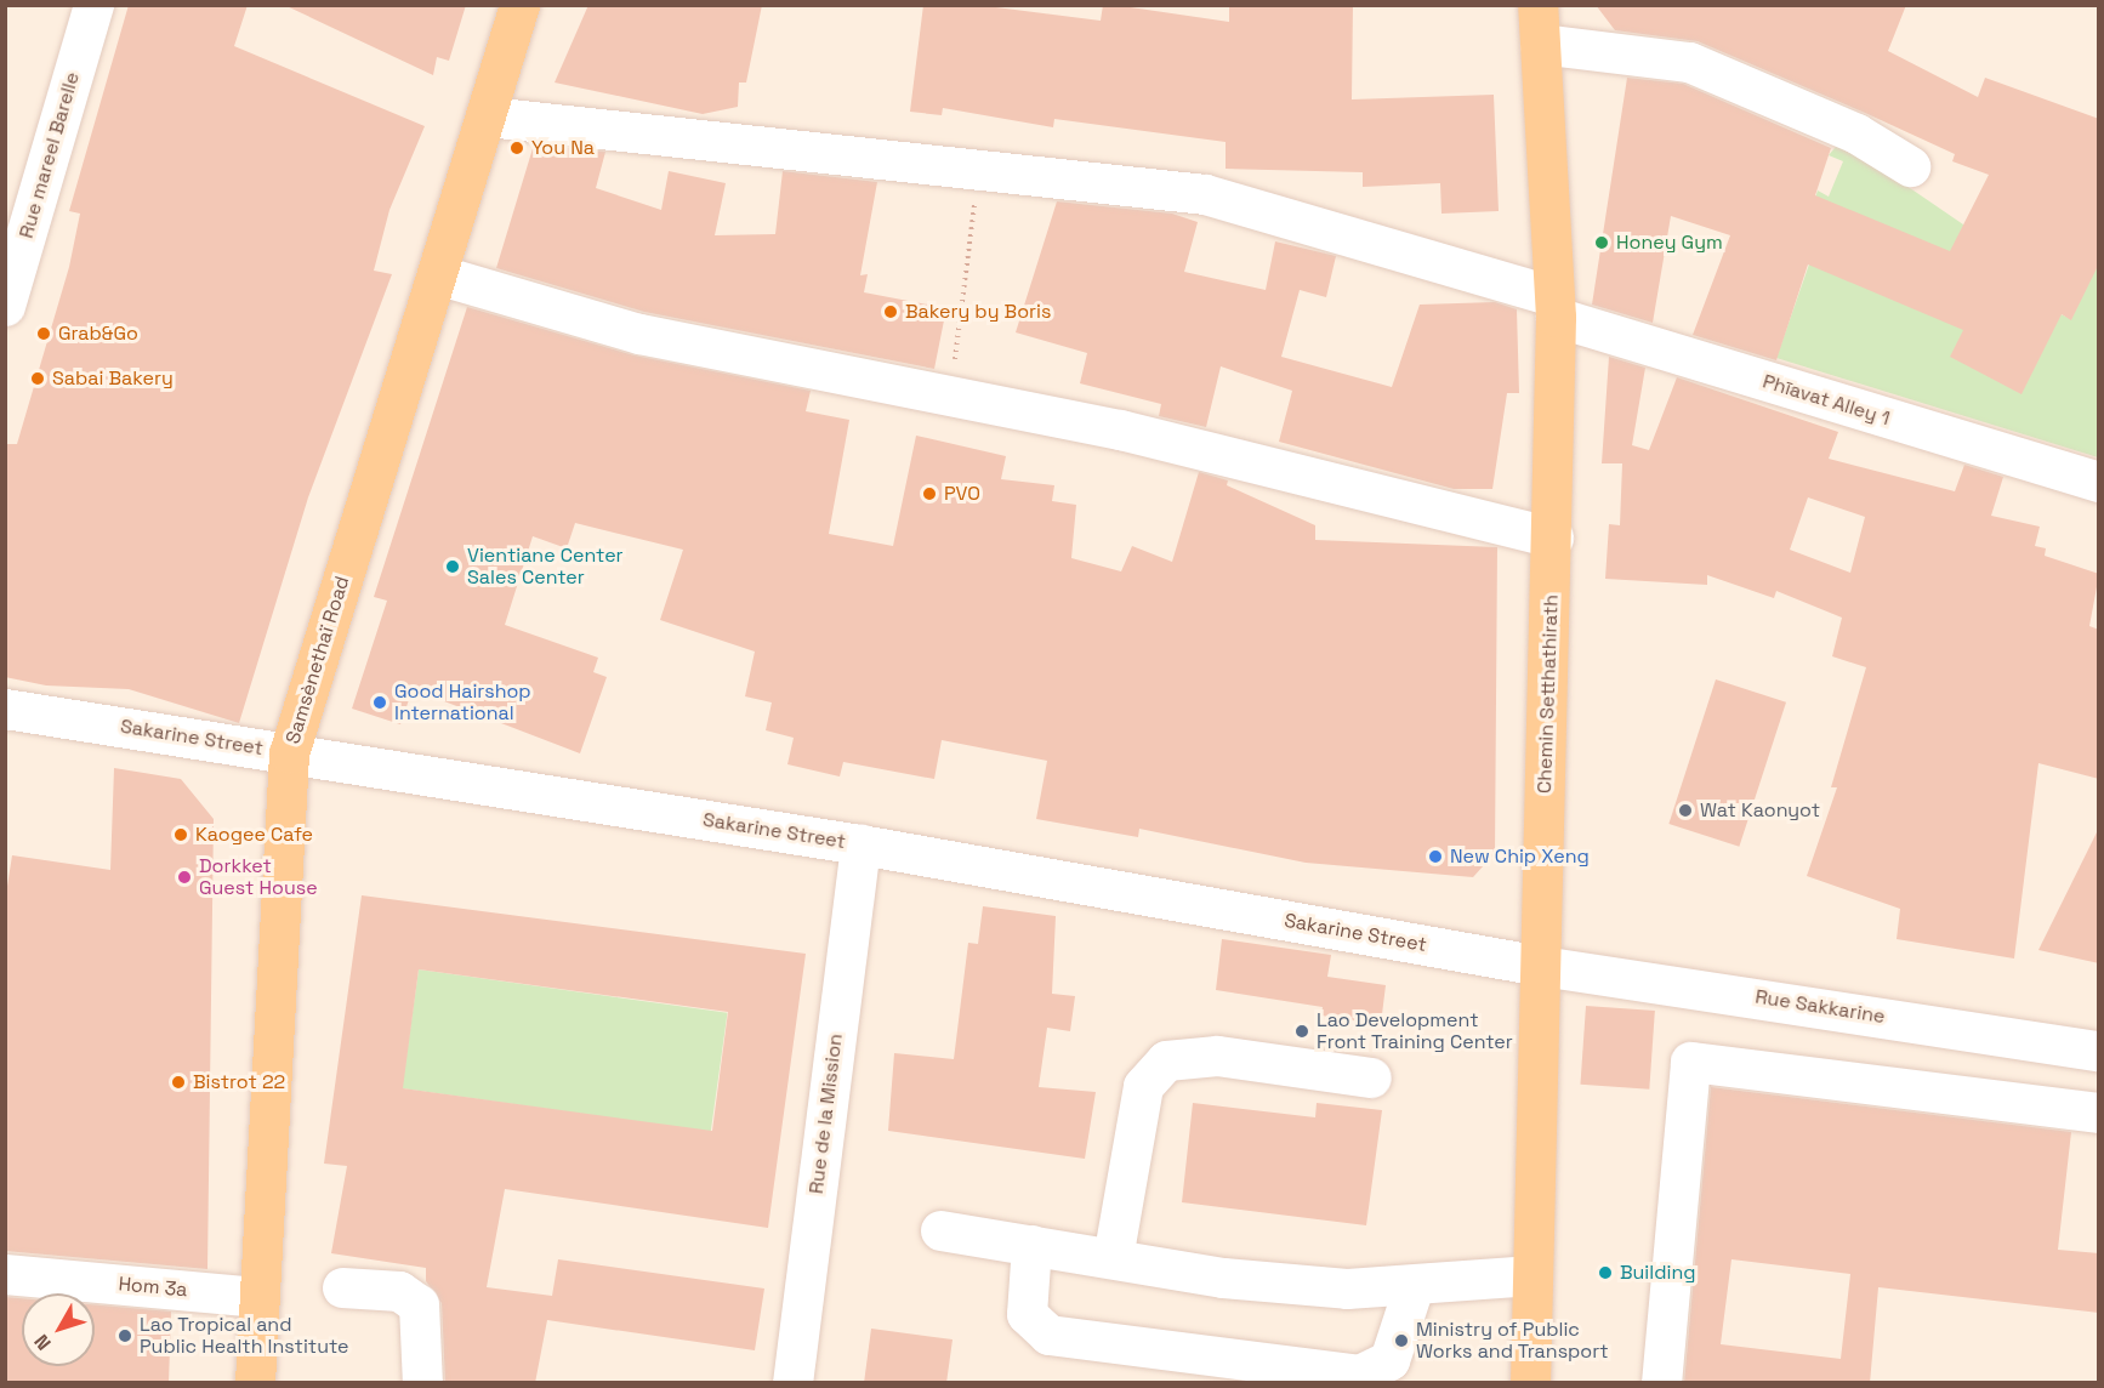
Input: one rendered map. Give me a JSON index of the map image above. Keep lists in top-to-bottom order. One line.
{"streets":{"main road":["Samsènethaï Road","Chemin Setthathirath"],"street":["Rue mareel Barelle","Phīavat Alley 1","Sakarine Street","Rue Sakkarine","Rue de la Mission","Hom 3a"]},"crossings":[["Phīavat Alley 1","Samsènethaï Road"],["Phīavat Alley 1","Chemin Setthathirath"],["Samsènethaï Road","Sakarine Street"],["Samsènethaï Road","Hom 3a"],["Chemin Setthathirath","Sakarine Street"],["Chemin Setthathirath","Rue Sakkarine"],["Sakarine Street","Rue Sakkarine"],["Sakarine Street","Rue de la Mission"]],"places":["You Na","Honey Gym","Bakery by Boris","Grab&Go","Sabai Bakery","PVO","Vientiane Center Sales Center","Good Hairshop International","Wat Kaonyot","Kaogee Cafe","New Chip Xeng","Dorkket Guest House","Lao Development Front Training Center","Bistrot 22","Building","Lao Tropical and Public Health Institute","Ministry of Public Works and Transport"],"north":"bottom left"}
